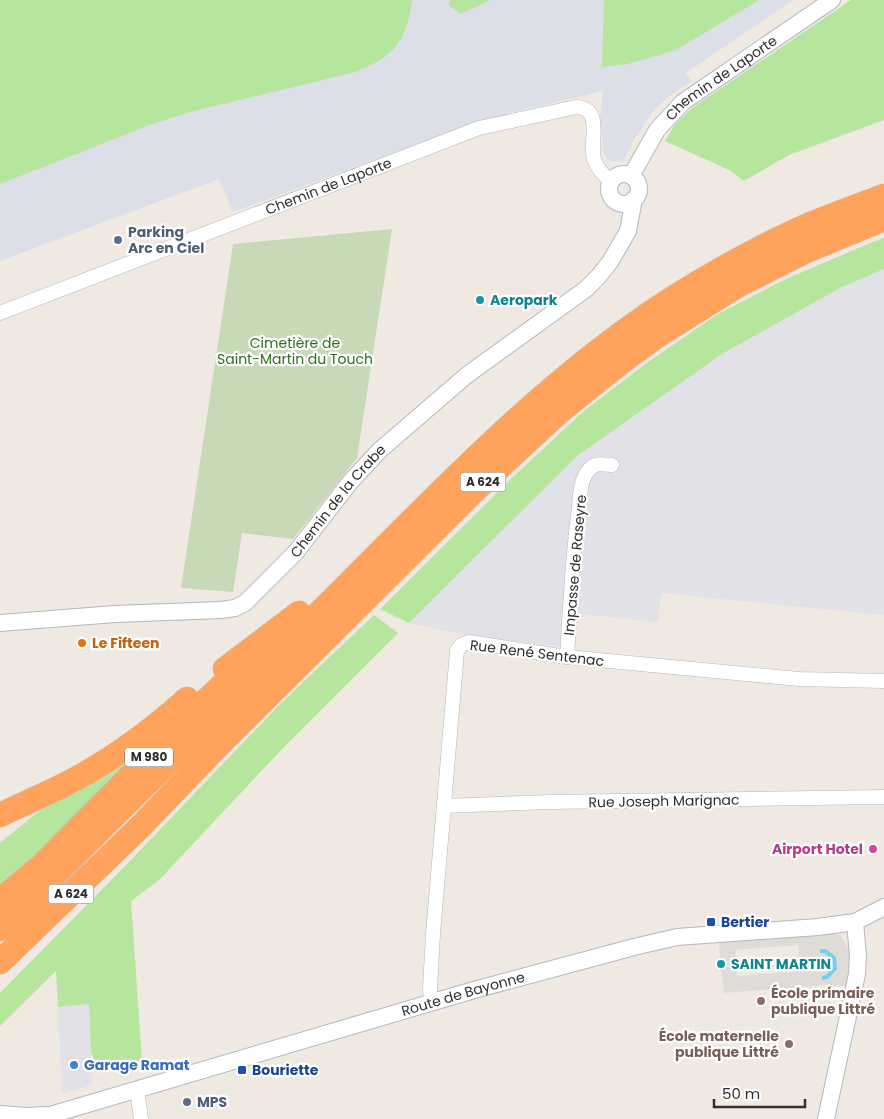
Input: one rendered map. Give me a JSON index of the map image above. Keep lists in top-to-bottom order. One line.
{"streets":{"highway":["A 624","M 980"],"street":["Chemin de Laporte","Chemin de la Crabe","Impasse de Raseyre","Rue René Sentenac","Rue Joseph Marignac","Route de Bayonne"]},"crossings":[["Chemin de Laporte","Chemin de la Crabe"],["A 624","M 980"],["Impasse de Raseyre","Rue René Sentenac"],["Rue René Sentenac","Rue Joseph Marignac"],["Rue René Sentenac","Route de Bayonne"]],"parks":["Cimetière de Saint-Martin du Touch"],"places":{"other":["Parking Arc en Ciel","Aeropark","Le Fifteen","Airport Hotel","SAINT MARTIN","École primaire publique Littré","École maternelle publique Littré","Garage Ramat","MPS"],"transit":["Bertier","Bouriette"]},"scale_bar":"50 m"}
